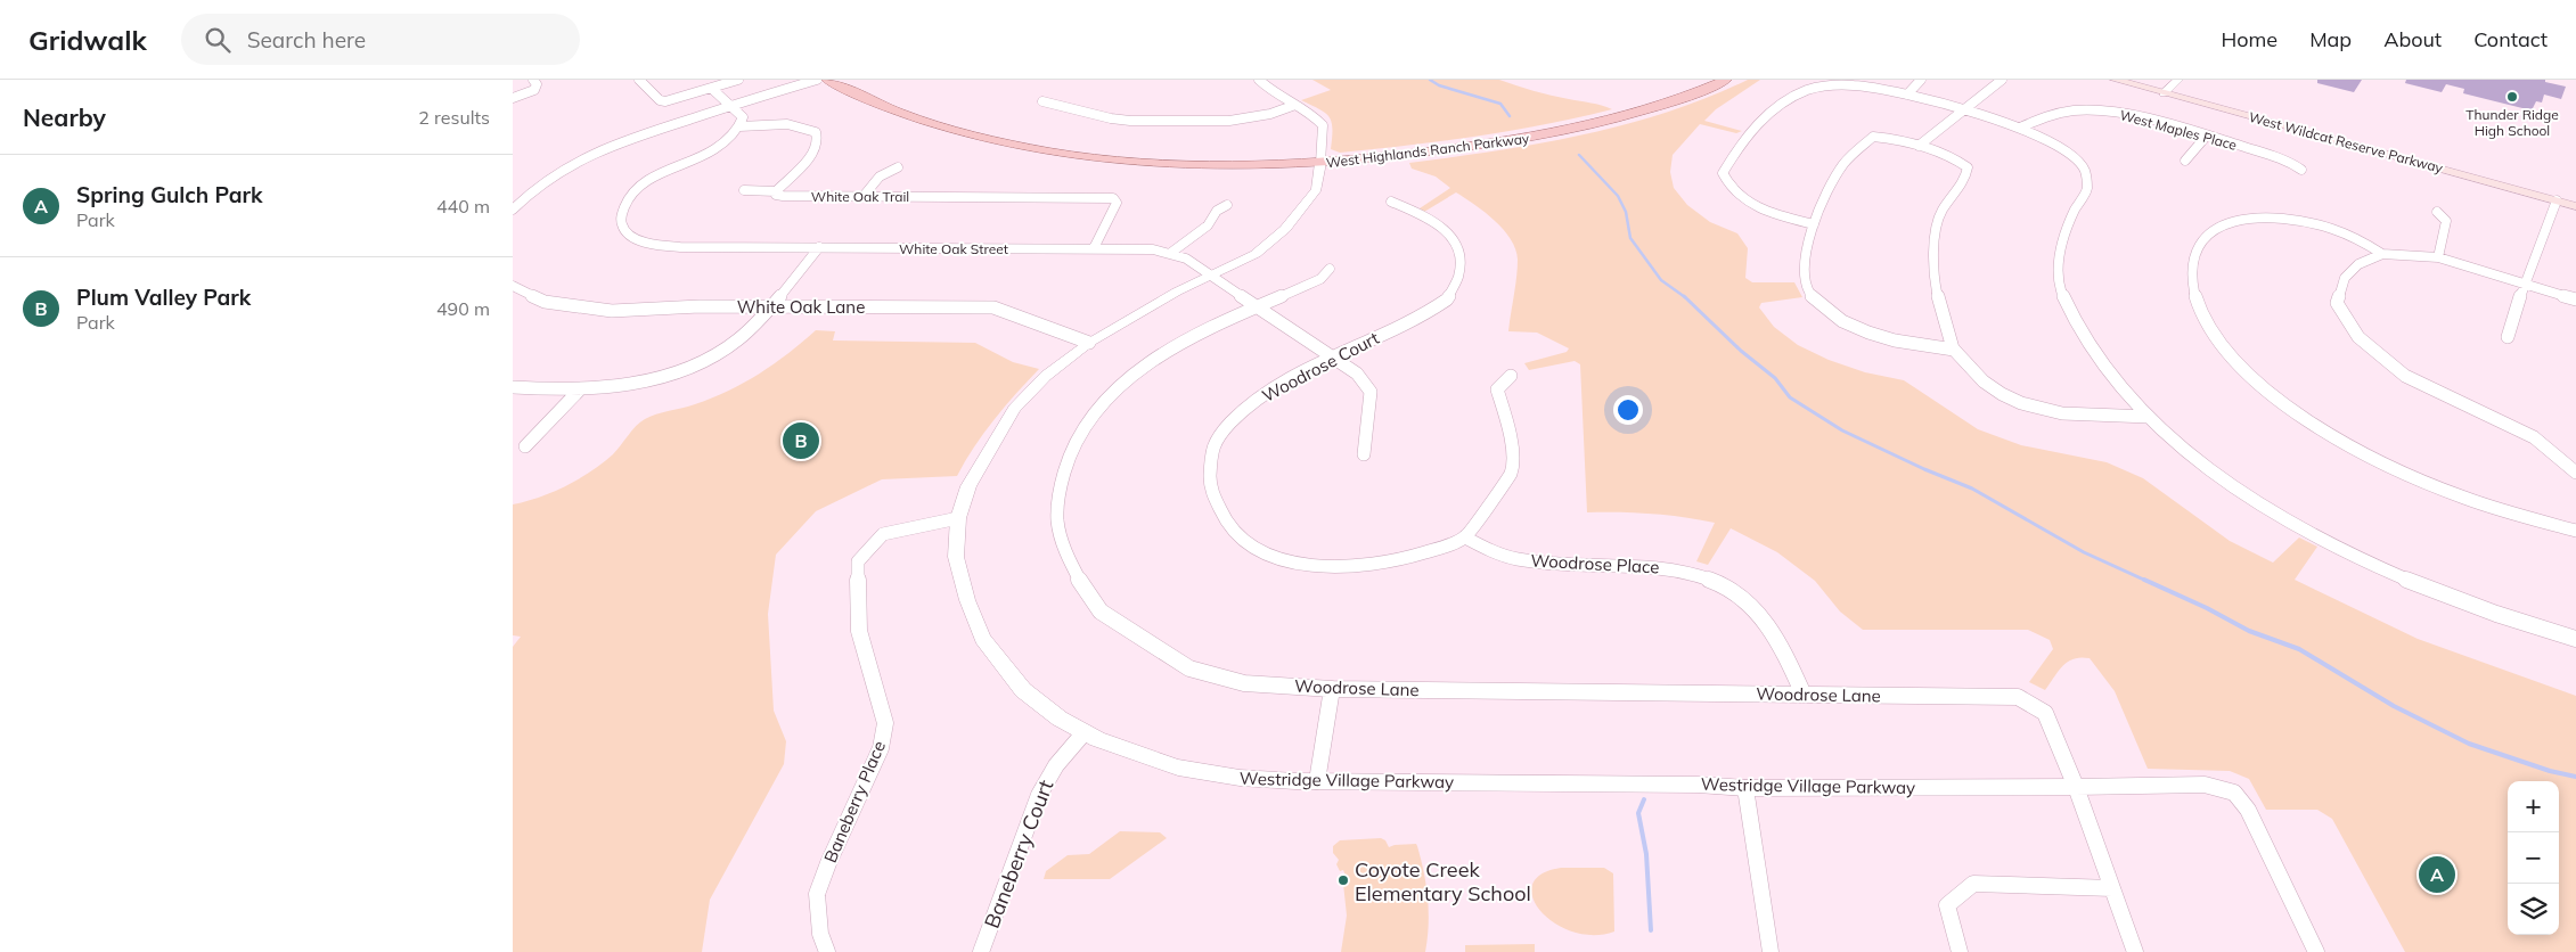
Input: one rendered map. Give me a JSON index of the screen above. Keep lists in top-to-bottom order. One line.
{"streets":{"main road":["West Wildcat Reserve Parkway","West Highlands Ranch Parkway"],"street":["West Maples Place","White Oak Trail","White Oak Street","White Oak Lane","Woodrose Court","Woodrose Place","Woodrose Lane","Westridge Village Parkway","Baneberry Place","Baneberry Court"]},"crossings":[["West Highlands Ranch Parkway","Westridge Village Parkway"],["White Oak Trail","White Oak Street"],["White Oak Street","Woodrose Court"],["White Oak Street","Woodrose Lane"],["White Oak Street","Westridge Village Parkway"],["White Oak Lane","Westridge Village Parkway"],["Woodrose Court","Woodrose Place"],["Woodrose Place","Woodrose Lane"],["Woodrose Lane","Westridge Village Parkway"],["Westridge Village Parkway","Baneberry Place"],["Westridge Village Parkway","Baneberry Court"]],"places":["Thunder Ridge High School","Coyote Creek Elementary School"],"page":{"header":"Gridwalk","search":"Search here","nav":["Home","Map","About","Contact"],"heading":["Nearby","2 results"],"list":[{"mark":"A","name":"Spring Gulch Park","note":"Park","value":"440 m"},{"mark":"B","name":"Plum Valley Park","note":"Park","value":"490 m"}],"pins":["B","A"],"map_buttons":["+","−"]}}
